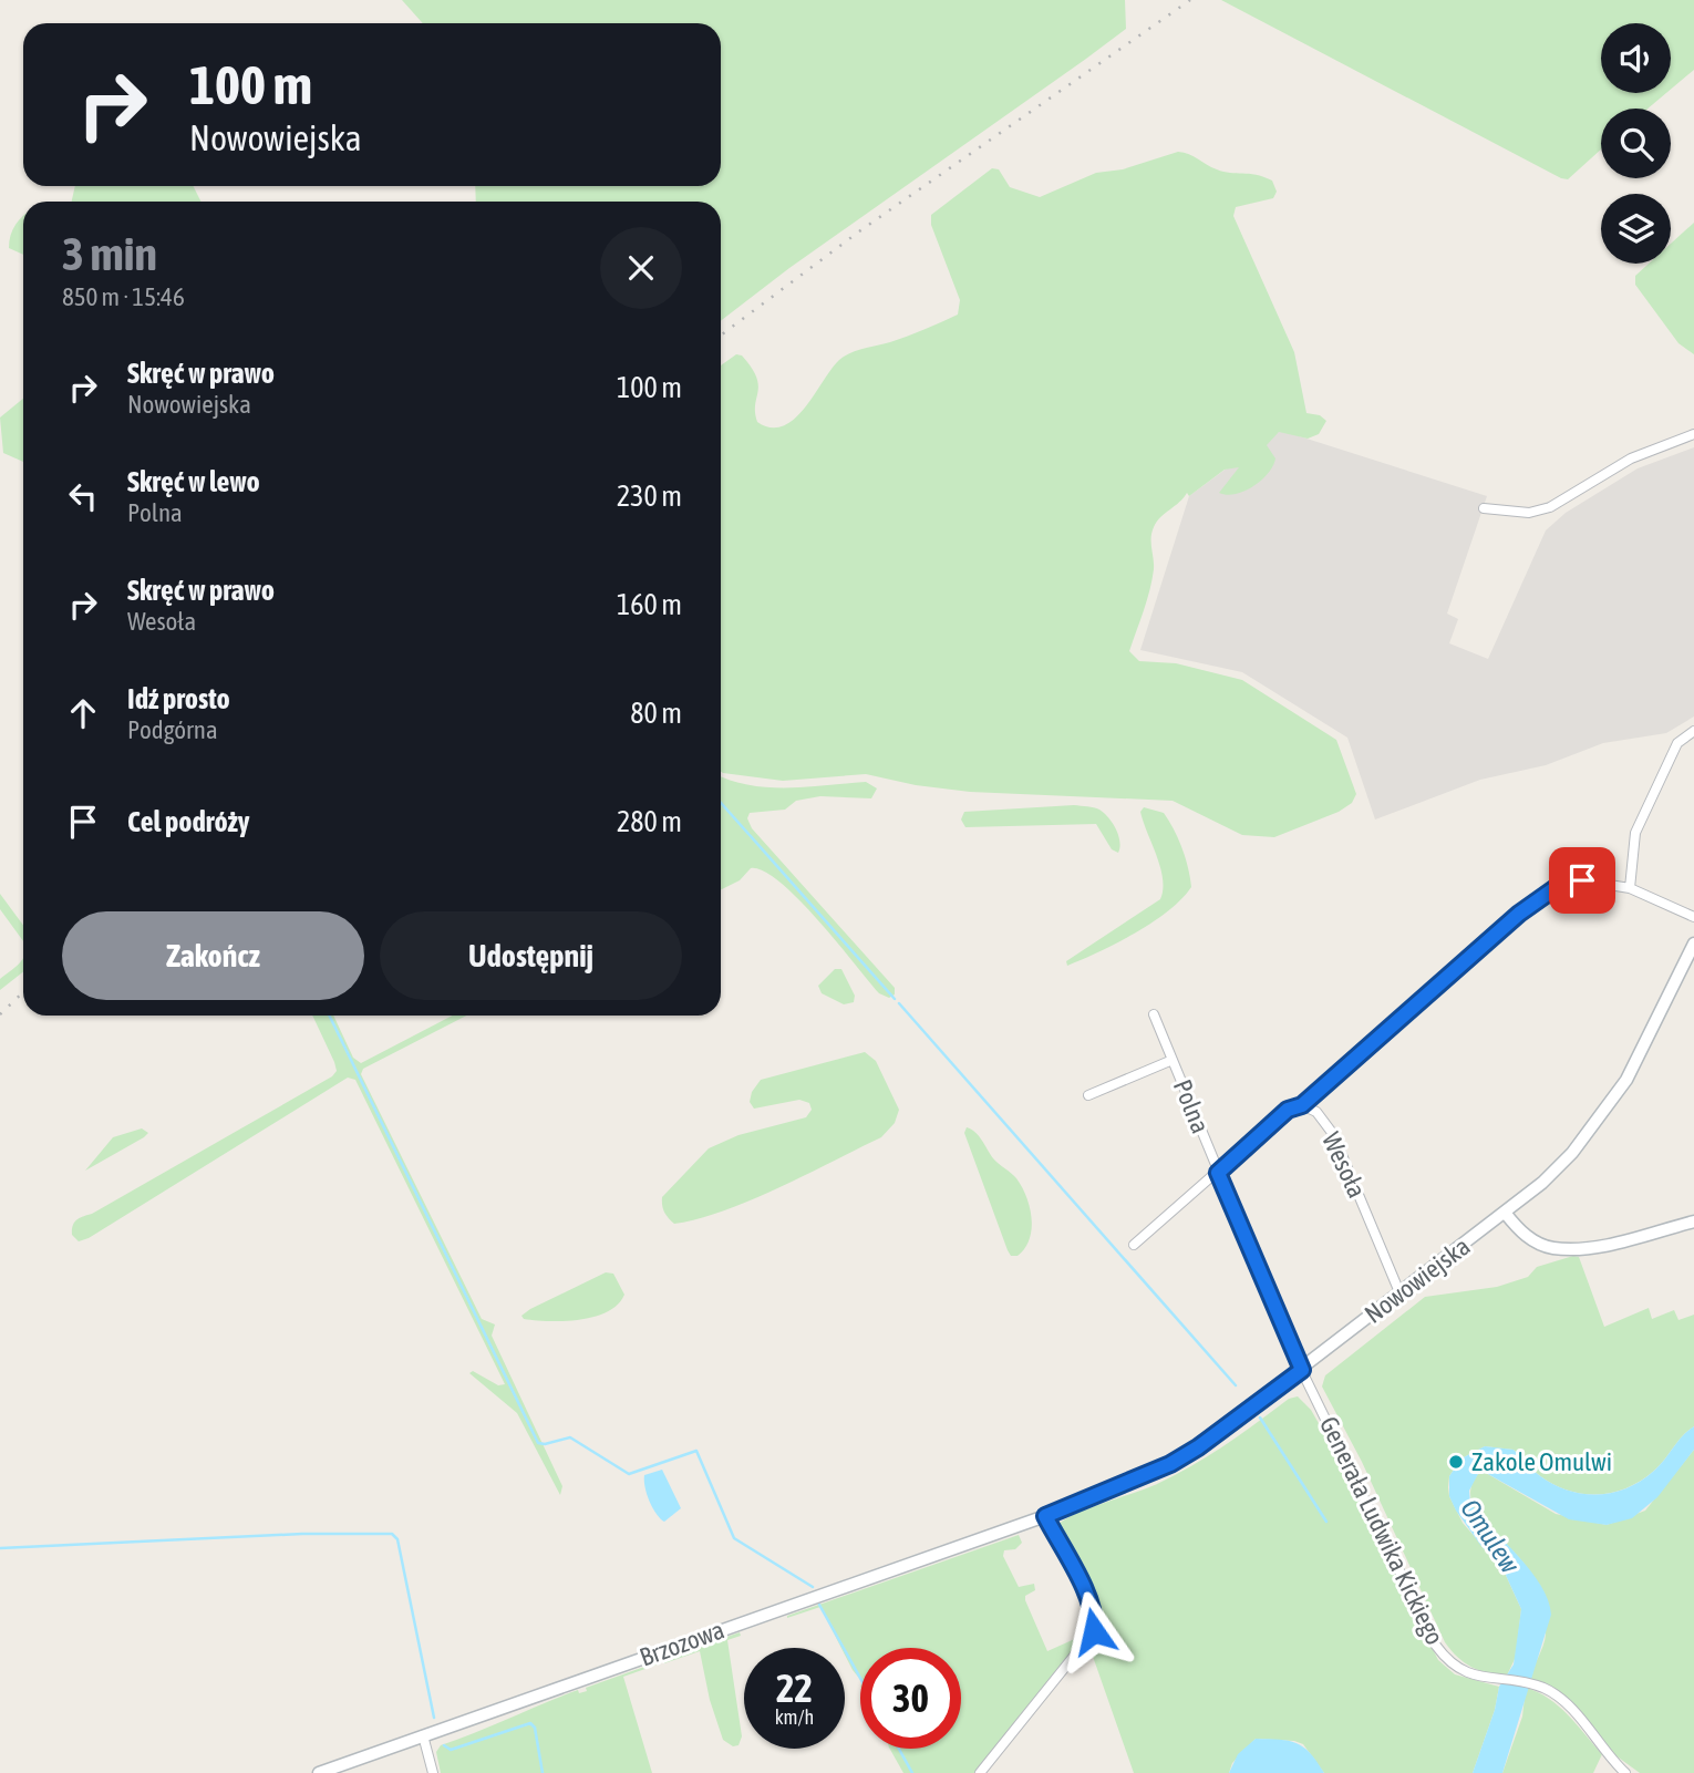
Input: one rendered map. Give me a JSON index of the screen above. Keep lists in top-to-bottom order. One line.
{"streets":{"main road":["Nowowiejska","Brzozowa"],"street":["Polna","Wesoła","Generała Ludwika Kickiego"]},"crossings":[["Polna","Nowowiejska"],["Polna","Generała Ludwika Kickiego"],["Wesoła","Nowowiejska"],["Nowowiejska","Generała Ludwika Kickiego"],["Nowowiejska","Brzozowa"]],"water":["Omulew"],"places":["Zakole Omulwi"],"page":{"turn":["100 m","Nowowiejska"],"heading":["3 min","850 m · 15:46"],"list":[{"name":"Skręć w prawo","note":"Nowowiejska","value":"100 m"},{"name":"Skręć w lewo","note":"Polna","value":"230 m"},{"name":"Skręć w prawo","note":"Wesoła","value":"160 m"},{"name":"Idź prosto","note":"Podgórna","value":"80 m"},{"name":"Cel podróży","value":"280 m"}],"buttons":["Zakończ","Udostępnij"],"speed":"22 km/h","limit":"30"}}
